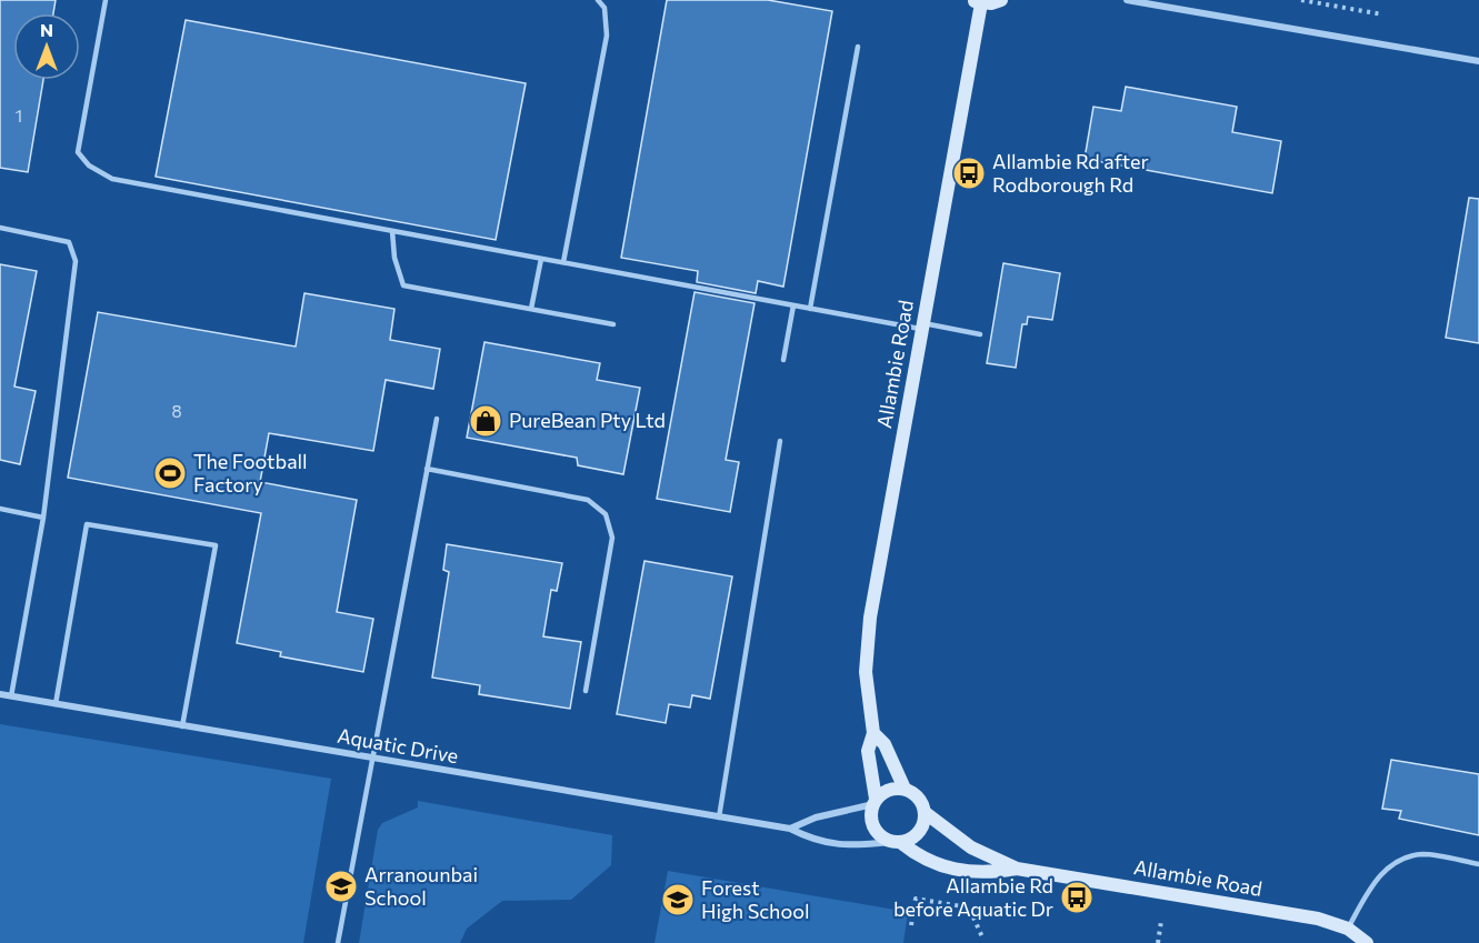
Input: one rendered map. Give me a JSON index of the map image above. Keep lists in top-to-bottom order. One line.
{"streets":{"main road":["Allambie Road"],"street":["Aquatic Drive"]},"crossings":[["Allambie Road","Aquatic Drive"]],"places":{"bus stop":["Allambie Rd after Rodborough Rd","Allambie Rd before Aquatic Dr"],"shop":["PureBean Pty Ltd"],"sports":["The Football Factory"],"school or university":["Arranounbai School","Forest High School"]},"house_numbers":["1","8"],"north":"top"}
